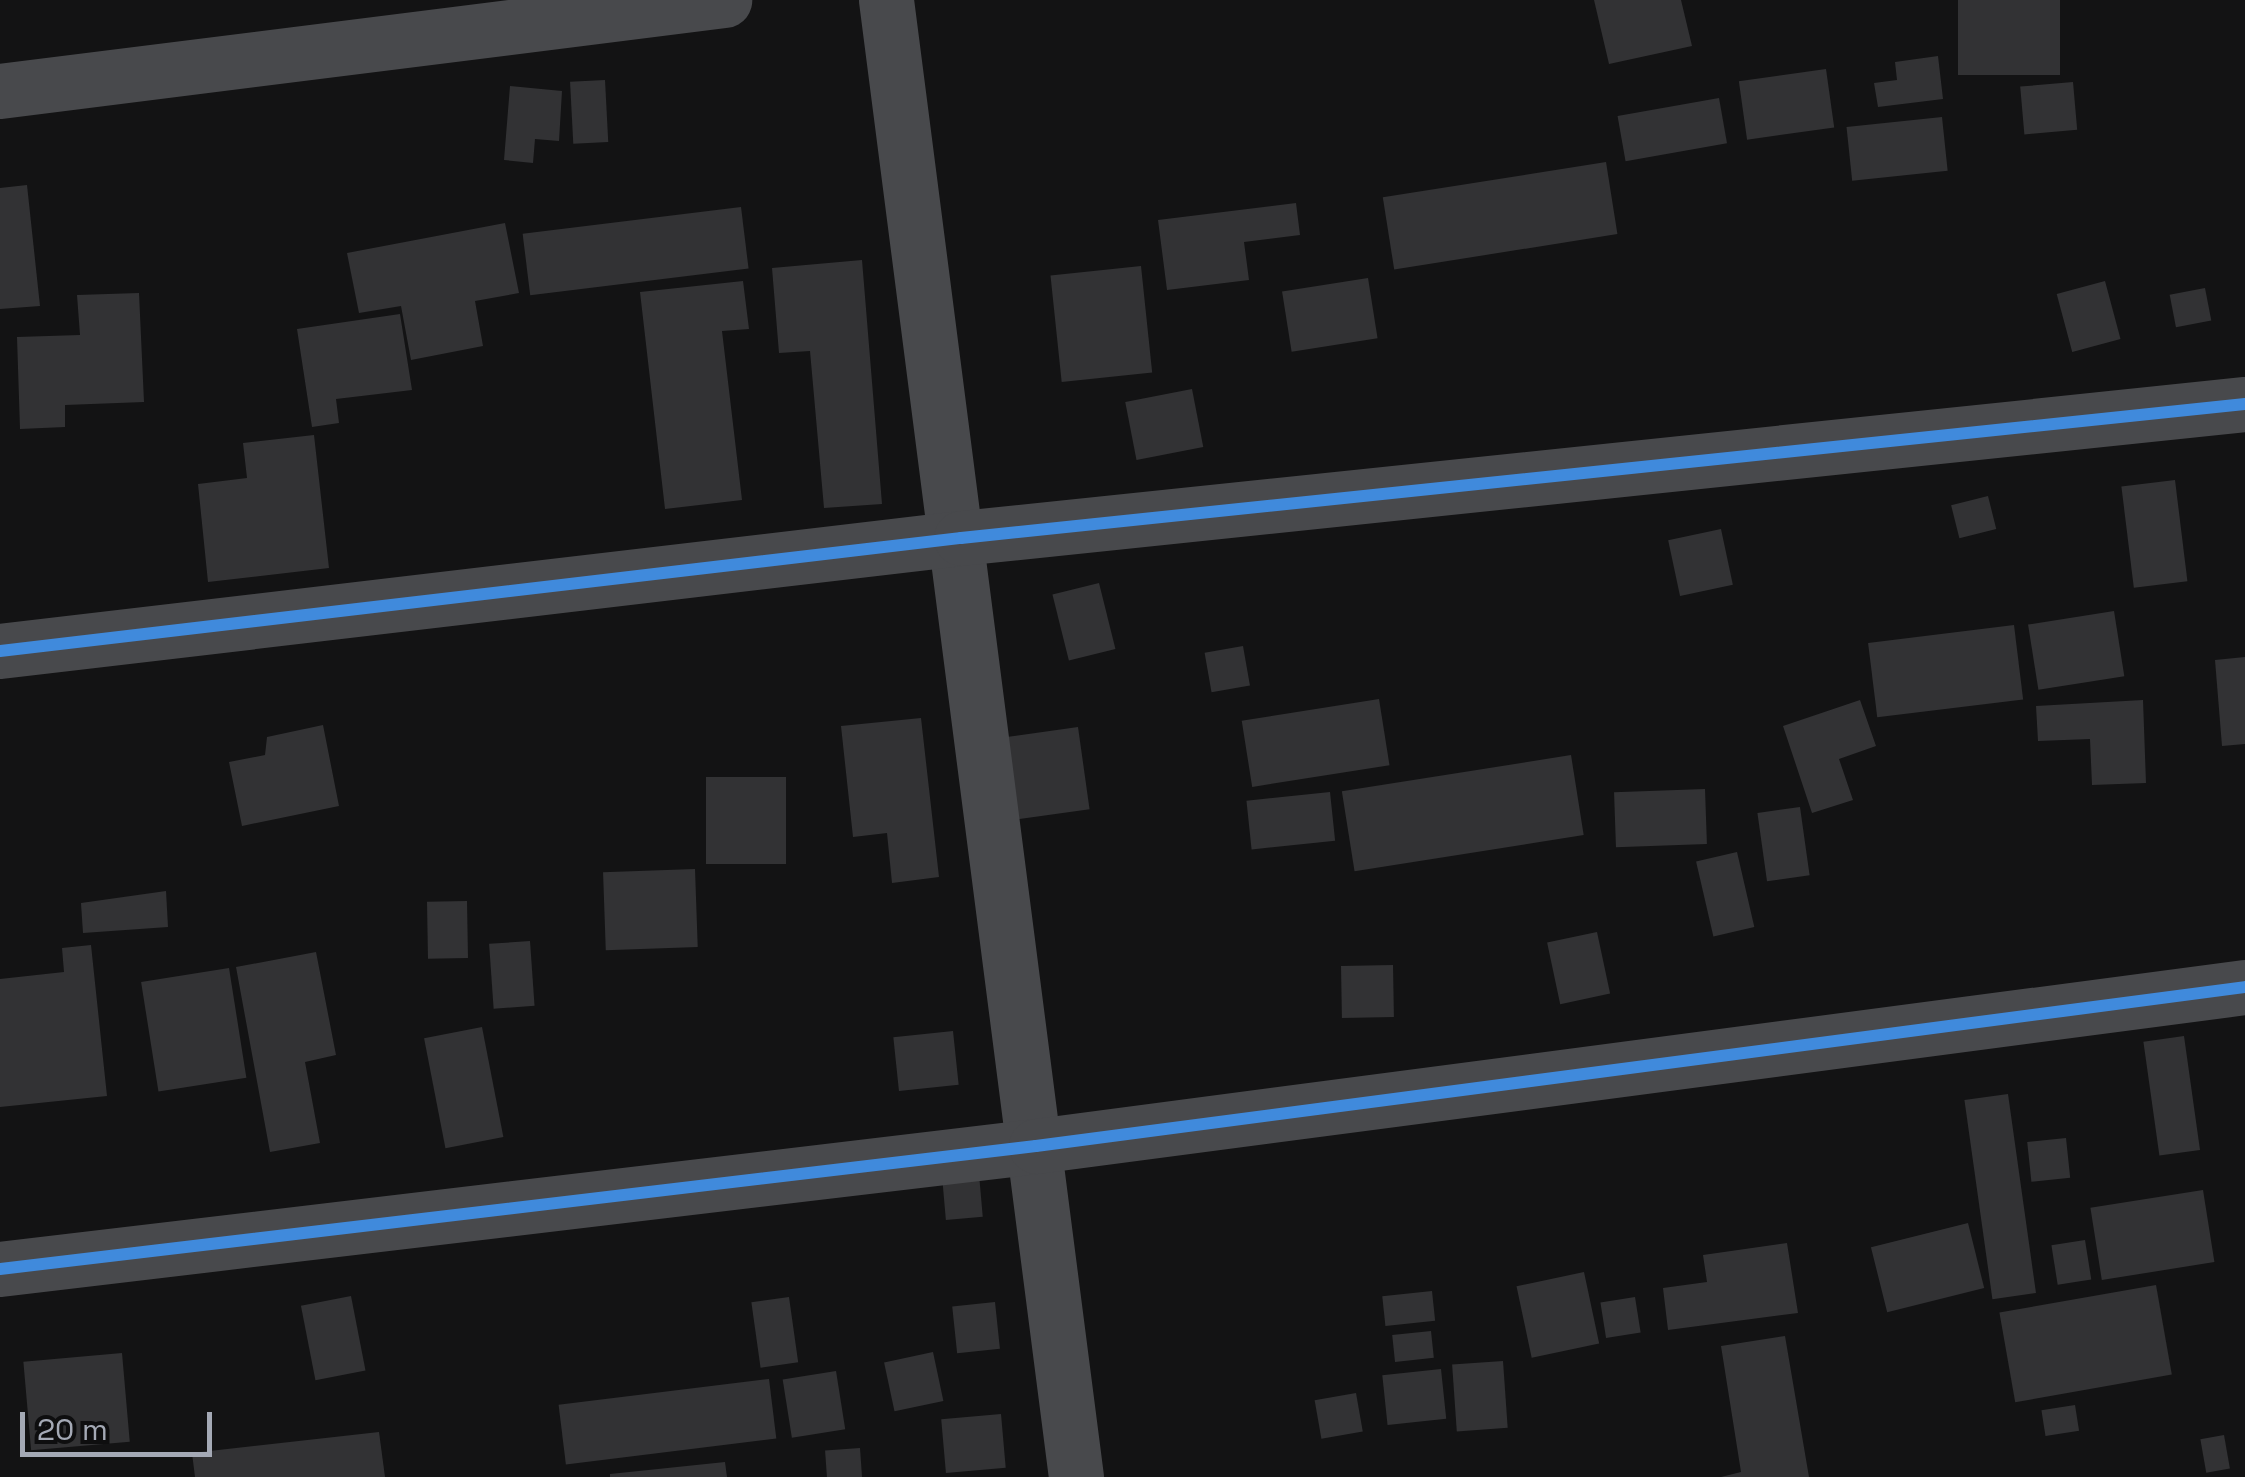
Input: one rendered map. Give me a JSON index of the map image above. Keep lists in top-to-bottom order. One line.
{"scale_bar":"20 m"}
